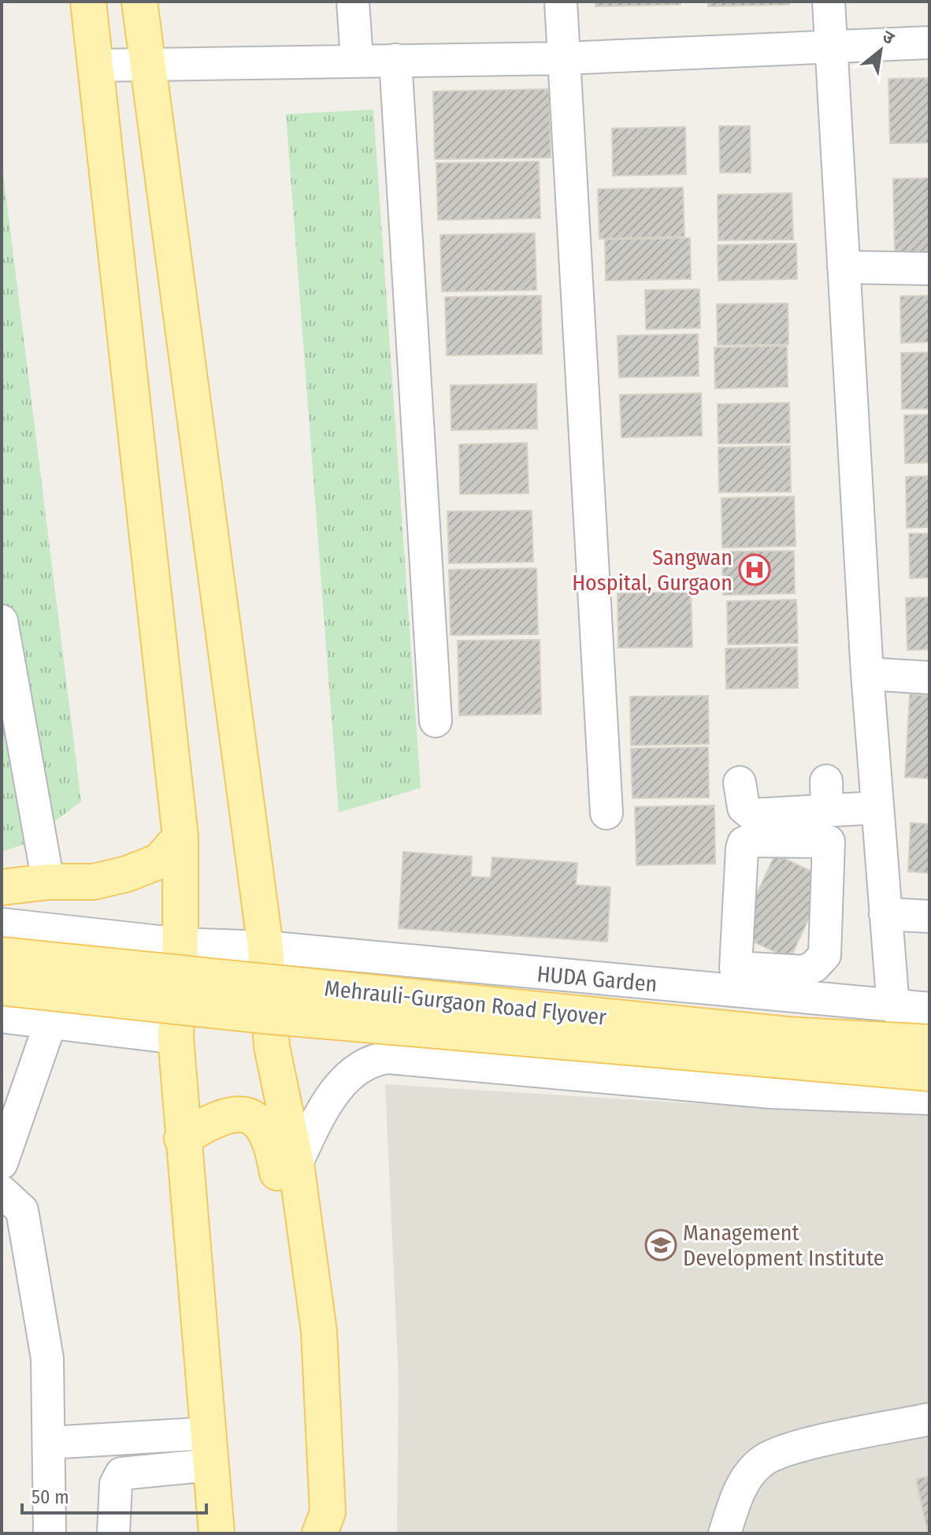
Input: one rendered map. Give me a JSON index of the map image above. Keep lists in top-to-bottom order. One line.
{"streets":{"main road":["Mehrauli-Gurgaon Road Flyover"],"street":["HUDA Garden"]},"places":{"hospital":["Sangwan Hospital, Gurgaon"],"school or university":["Management Development Institute"]},"scale_bar":"50 m","north":"top right"}
